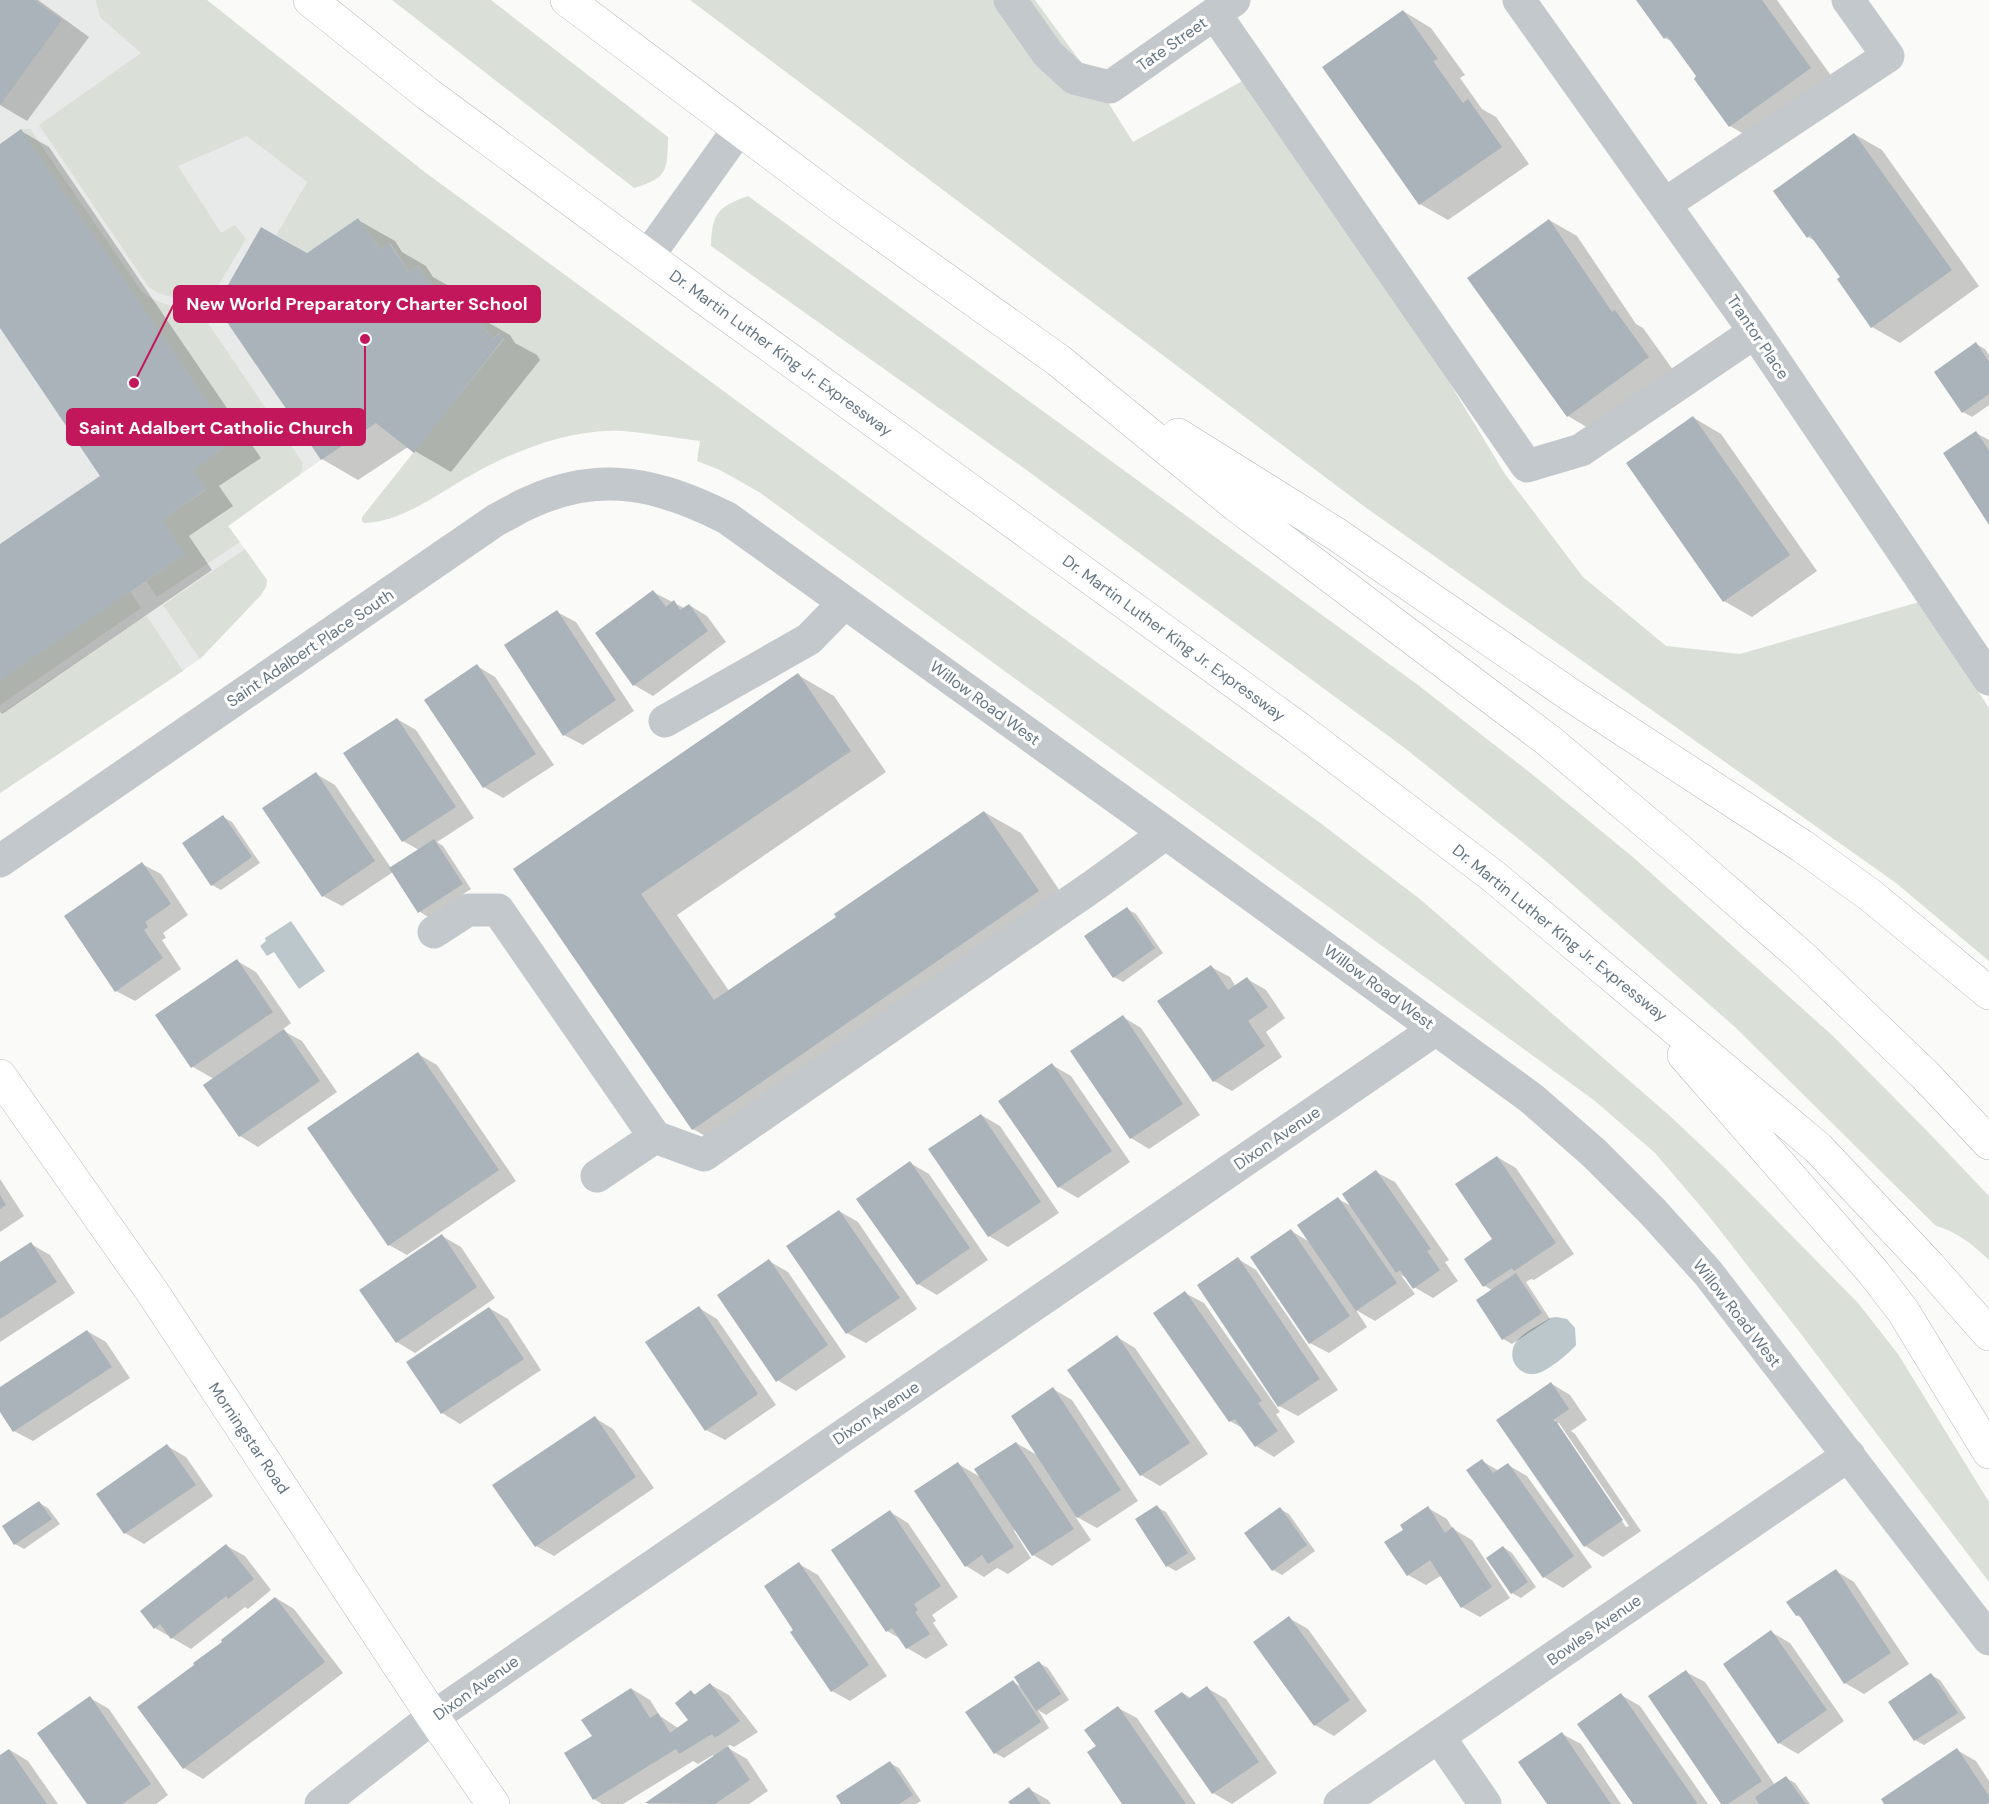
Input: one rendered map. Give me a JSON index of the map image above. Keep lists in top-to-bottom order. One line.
{"streets":{"main road":["Dr. Martin Luther King Jr. Expressway","Morningstar Road"],"street":["Tate Street","Trantor Place","Saint Adalbert Place South","Willow Road West","Dixon Avenue","Bowles Avenue"]},"crossings":[["Saint Adalbert Place South","Willow Road West"],["Willow Road West","Dixon Avenue"],["Willow Road West","Bowles Avenue"],["Dixon Avenue","Morningstar Road"]],"places":["Saint Adalbert Catholic Church","New World Preparatory Charter School"]}
